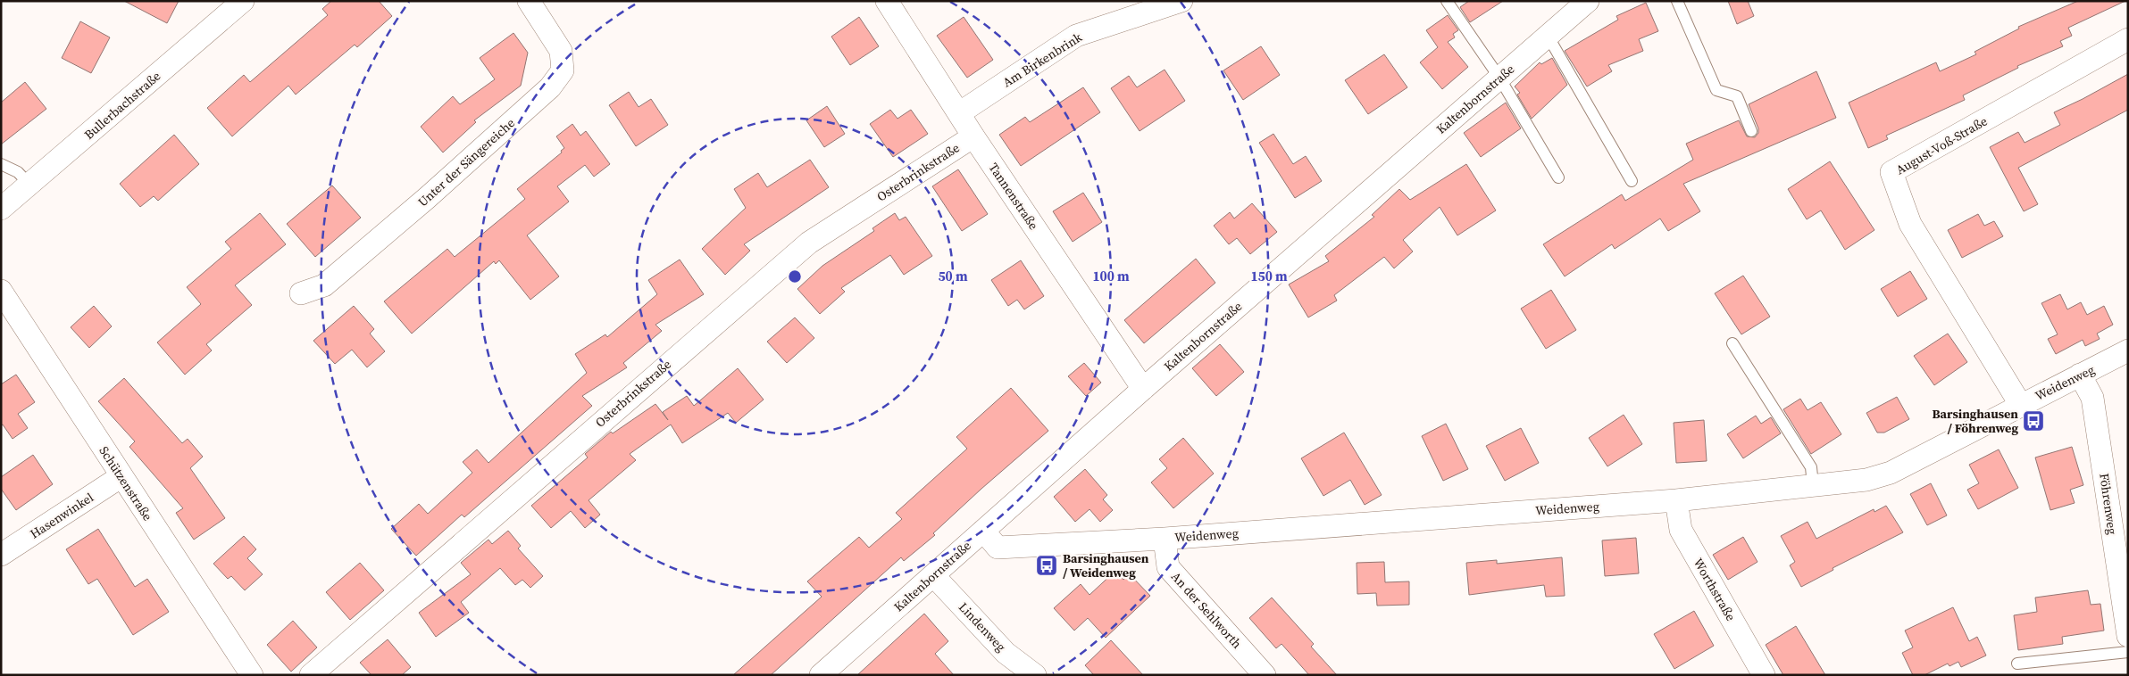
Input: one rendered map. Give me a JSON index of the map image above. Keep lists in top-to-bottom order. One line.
{"streets":{"street":["Am Birkenbrink","Kaltenbornstraße","Bullerbachstraße","August-Voß-Straße","Unter der Sängereiche","Osterbrinkstraße","Tannenstraße","Weidenweg","Schützenstraße","Föhrenweg","Hasenwinkel","Worthstraße","An der Sehlworth","Lindenweg"]},"crossings":[["Am Birkenbrink","Tannenstraße"],["Kaltenbornstraße","Tannenstraße"],["Kaltenbornstraße","Weidenweg"],["Kaltenbornstraße","Lindenweg"],["August-Voß-Straße","Weidenweg"],["Osterbrinkstraße","Tannenstraße"],["Weidenweg","Föhrenweg"],["Weidenweg","Worthstraße"],["Weidenweg","An der Sehlworth"],["Schützenstraße","Hasenwinkel"]],"places":{"bus stop":["Barsinghausen / Föhrenweg","Barsinghausen / Weidenweg"]},"rings":["50 m","100 m","150 m"]}
